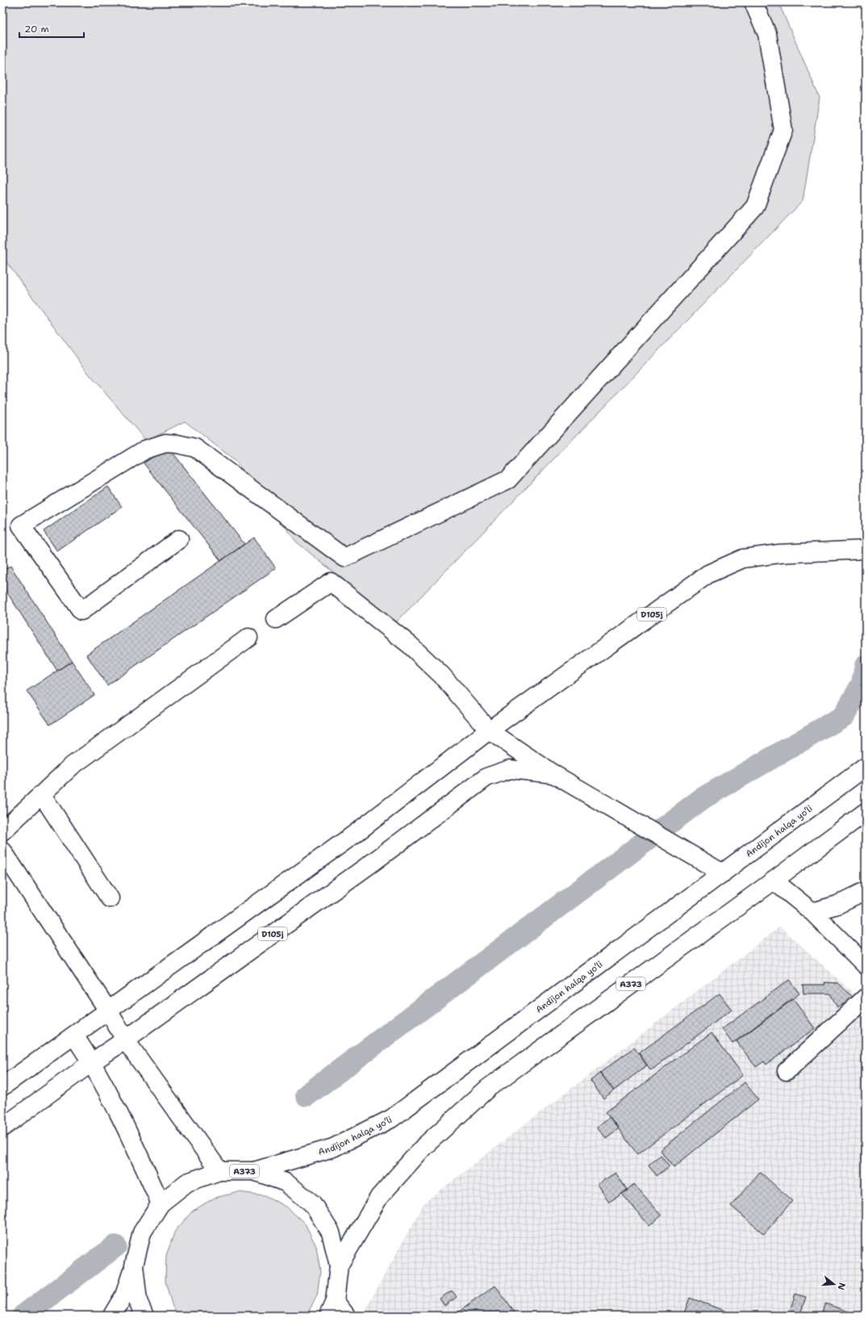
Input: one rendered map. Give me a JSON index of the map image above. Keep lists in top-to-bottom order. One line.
{"streets":{"main road":["D105j","Andijon halqa yo‘li","A373"]},"crossings":[["D105j","Andijon halqa yo‘li"],["Andijon halqa yo‘li","A373"]],"scale_bar":"20 m","north":"right"}
